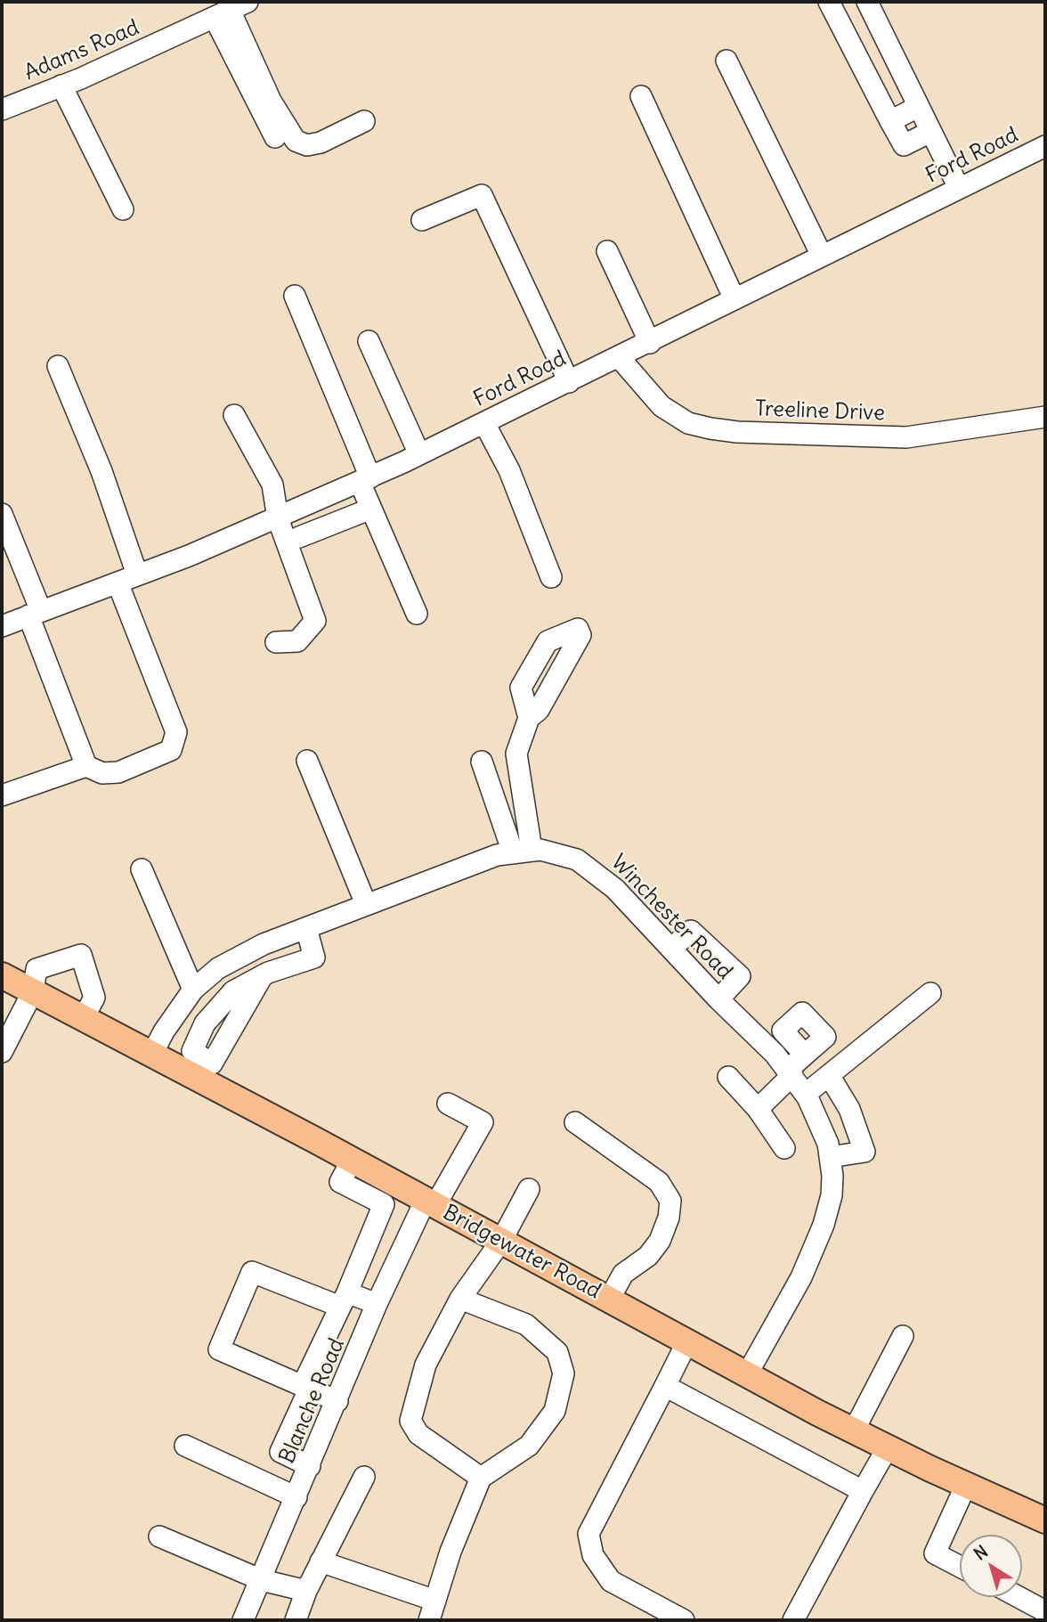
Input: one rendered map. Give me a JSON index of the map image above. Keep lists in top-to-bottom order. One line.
{"streets":{"main road":["Bridgewater Road"],"street":["Adams Road","Ford Road","Treeline Drive","Winchester Road","Blanche Road"]},"crossings":[["Ford Road","Treeline Drive"],["Winchester Road","Bridgewater Road"],["Bridgewater Road","Blanche Road"]],"north":"top left"}
